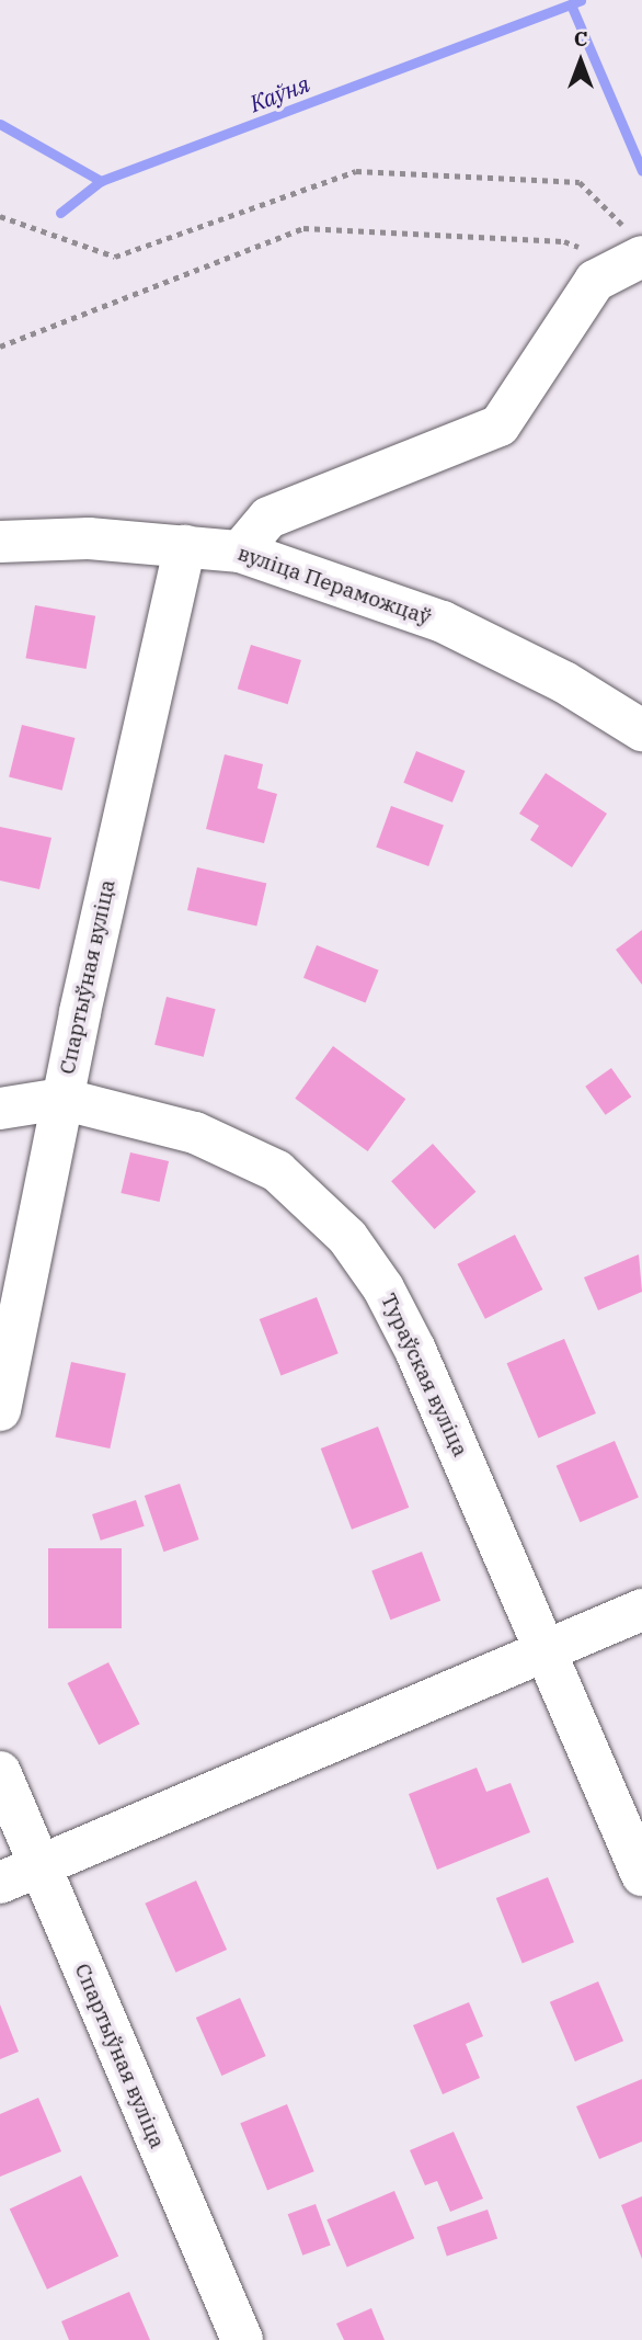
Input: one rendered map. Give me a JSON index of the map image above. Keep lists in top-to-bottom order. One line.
{"streets":{"street":["вуліца Пераможцаў","Спартыўная вуліца","Тураўская вуліца"]},"crossings":[["вуліца Пераможцаў","Спартыўная вуліца"],["Спартыўная вуліца","Тураўская вуліца"]],"water":["Каўня"],"north":"top"}
